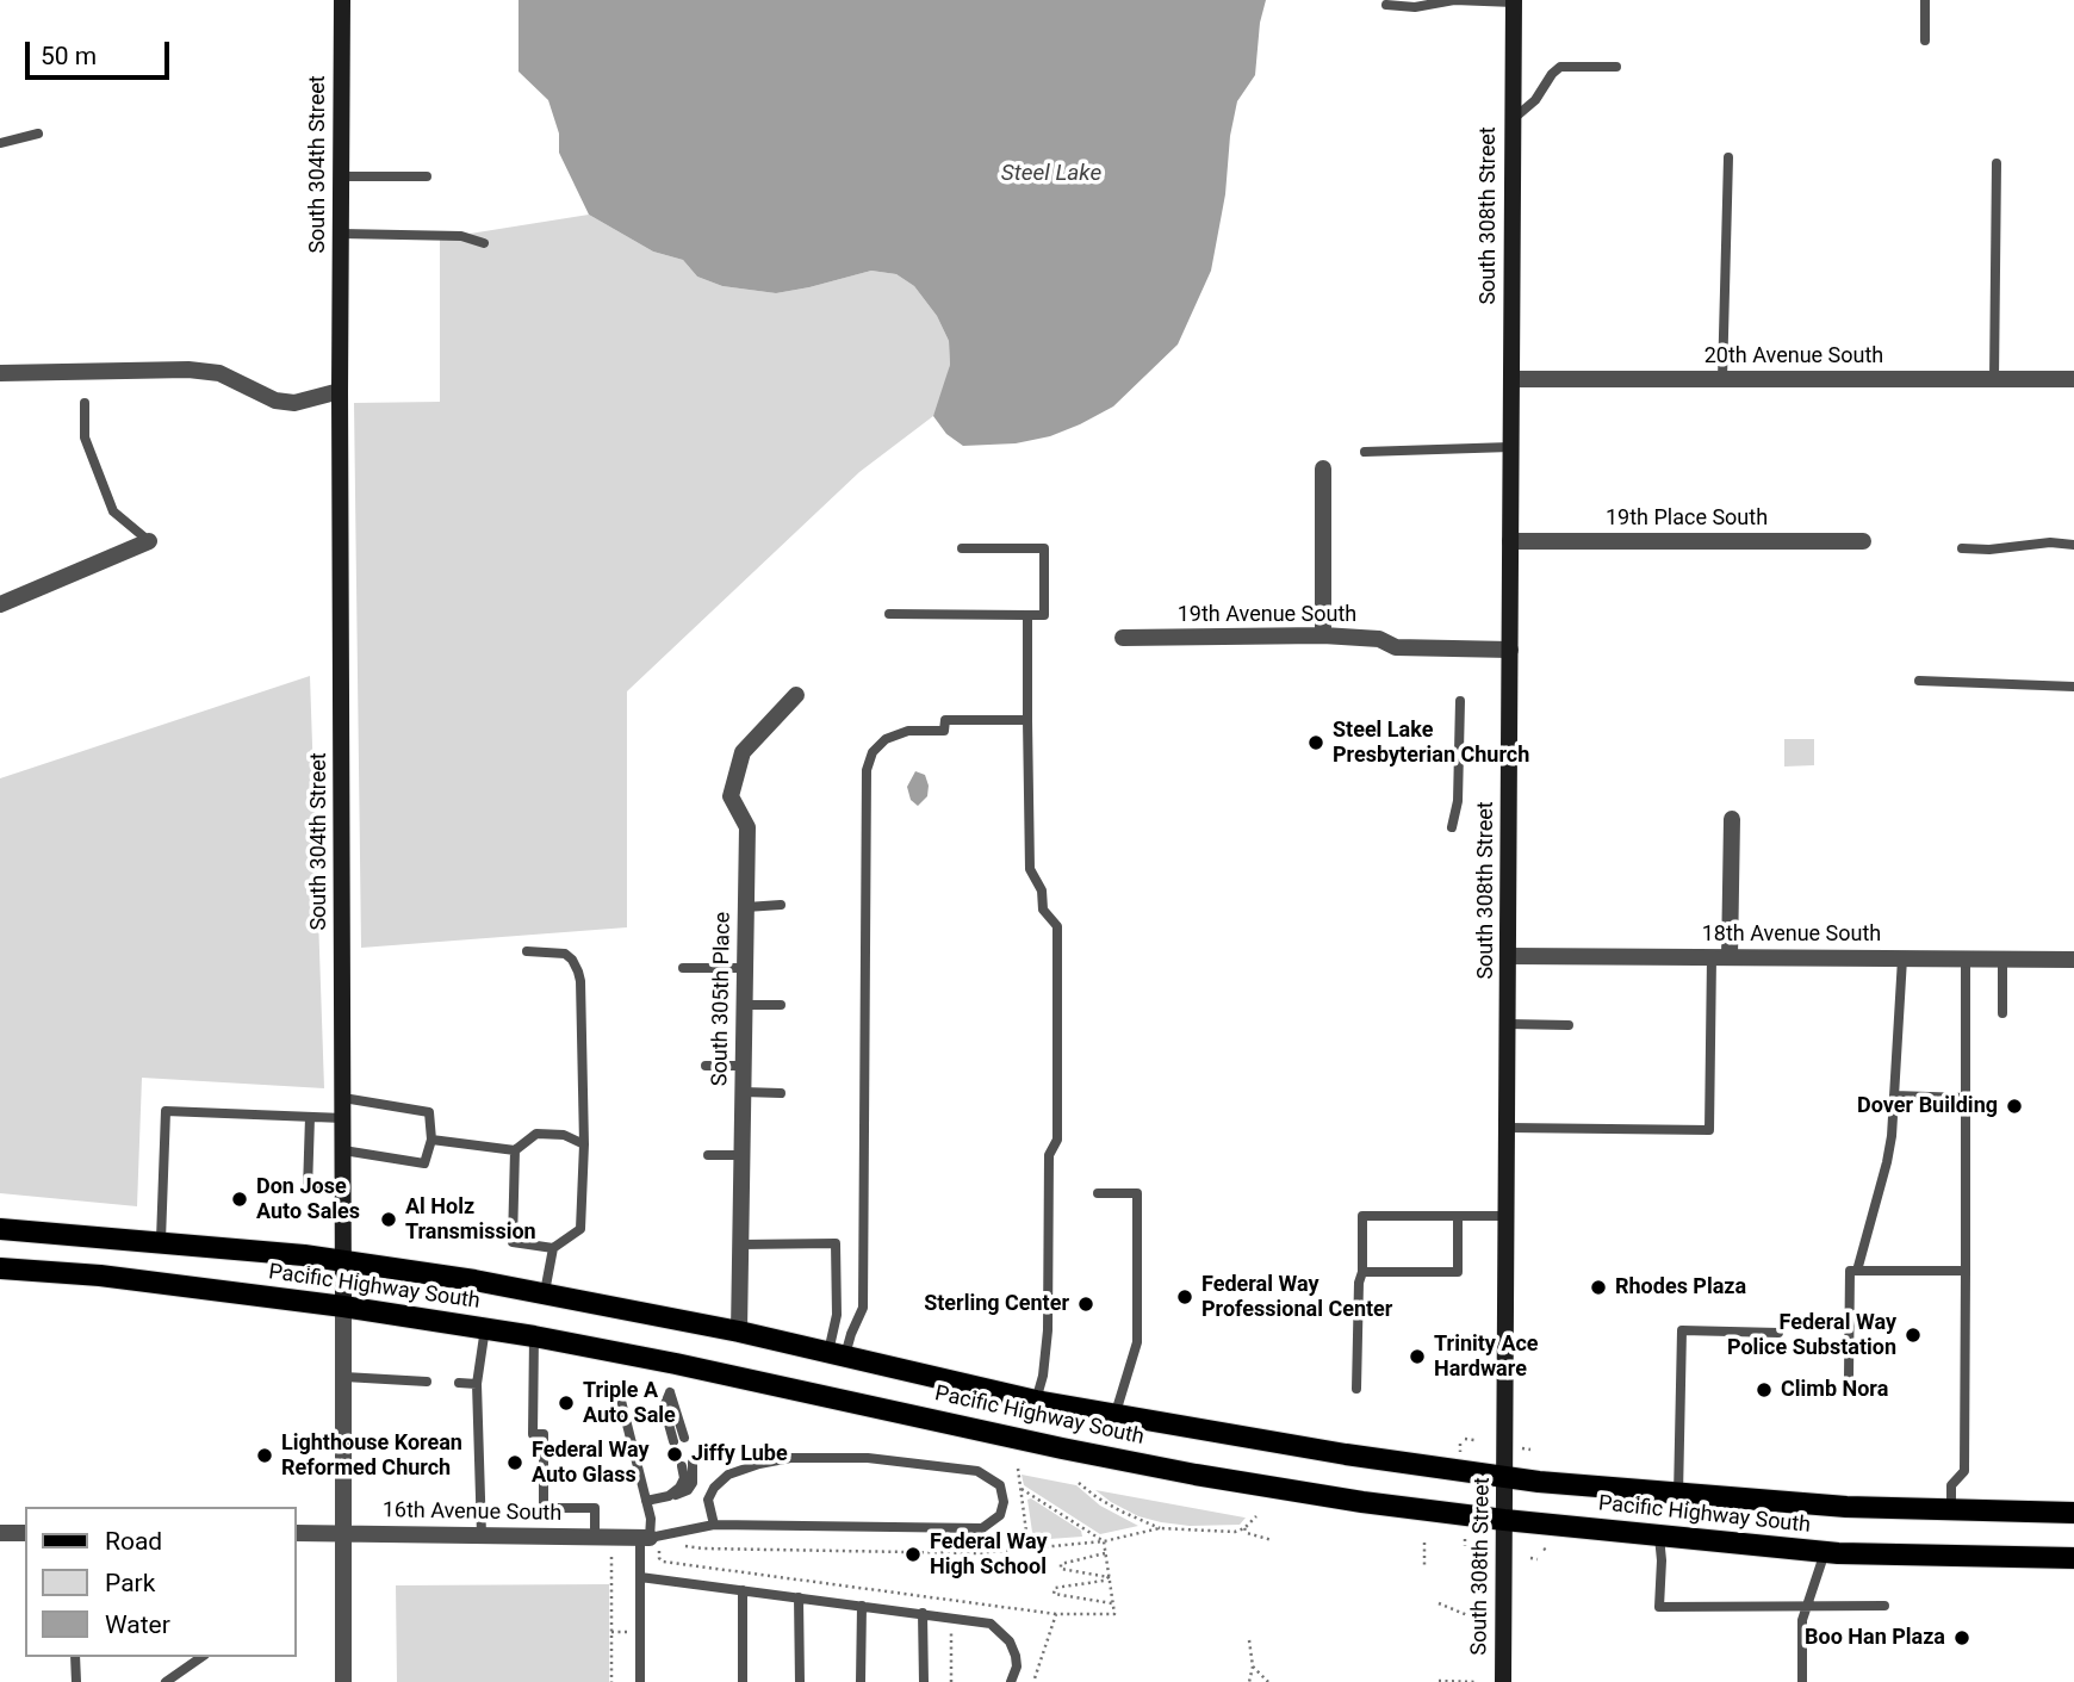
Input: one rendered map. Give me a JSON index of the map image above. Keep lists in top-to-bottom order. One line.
{"streets":{"main road":["Pacific Highway South"],"street":["South 304th Street","South 308th Street","20th Avenue South","19th Place South","19th Avenue South","18th Avenue South","South 305th Place","16th Avenue South"]},"crossings":[["South 304th Street","Pacific Highway South"],["South 304th Street","16th Avenue South"],["South 308th Street","20th Avenue South"],["South 308th Street","19th Place South"],["South 308th Street","19th Avenue South"],["South 308th Street","18th Avenue South"],["South 308th Street","Pacific Highway South"],["South 305th Place","Pacific Highway South"]],"water":["Steel Lake"],"places":["Steel Lake Presbyterian Church","Dover Building","Don Jose Auto Sales","Al Holz Transmission","Rhodes Plaza","Federal Way Professional Center","Sterling Center","Federal Way Police Substation","Trinity Ace Hardware","Climb Nora","Triple A Auto Sale","Jiffy Lube","Lighthouse Korean Reformed Church","Federal Way Auto Glass","Federal Way High School","Boo Han Plaza"],"legend":["Road","Park","Water"],"scale_bar":"50 m"}
